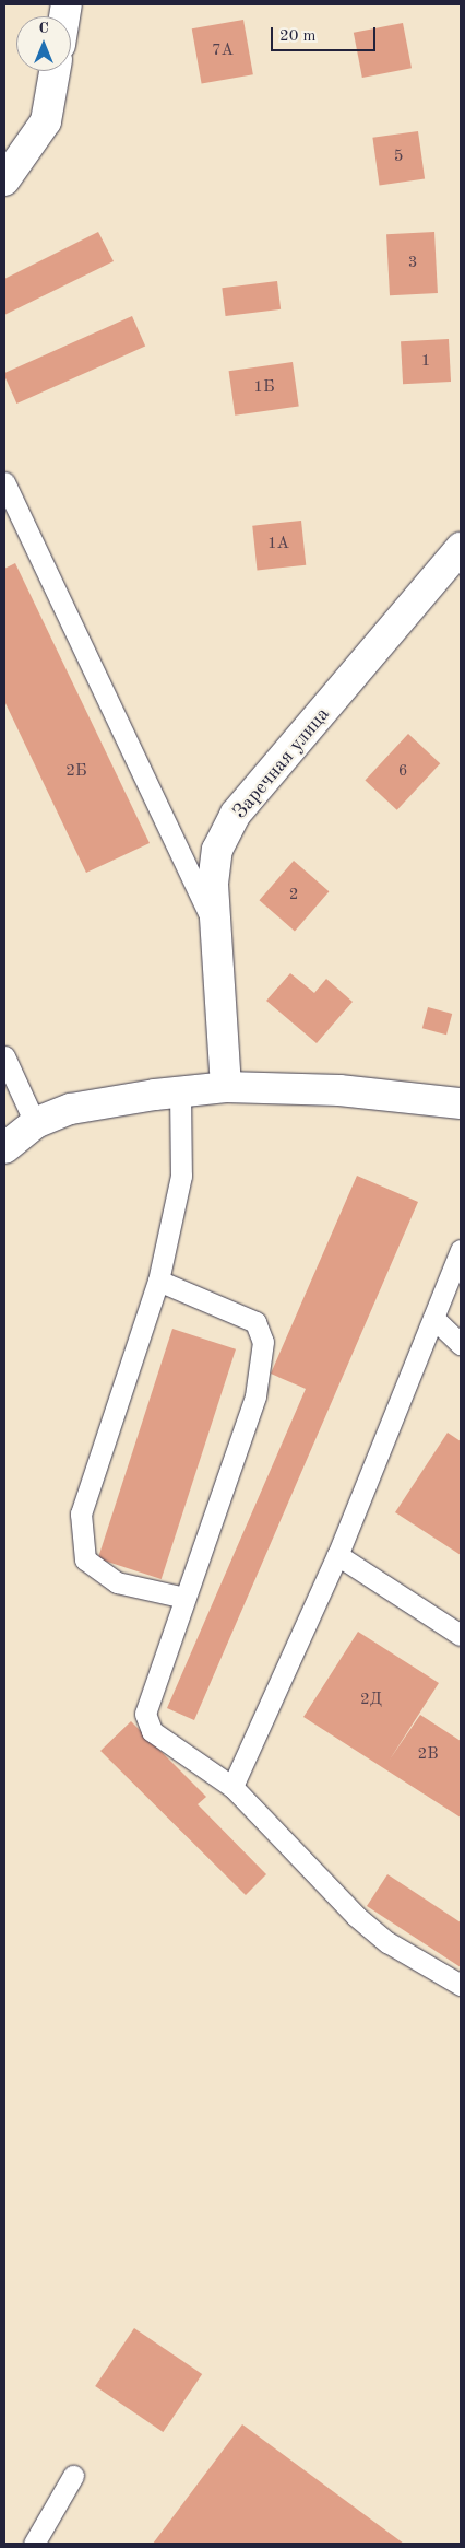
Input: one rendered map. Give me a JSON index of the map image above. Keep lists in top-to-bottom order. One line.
{"streets":{"street":["Заречная улица"]},"house_numbers":["7А","5","3","1","1Б","1А","2Б","6","2","2Д","2В"],"scale_bar":"20 m","north":"top"}
